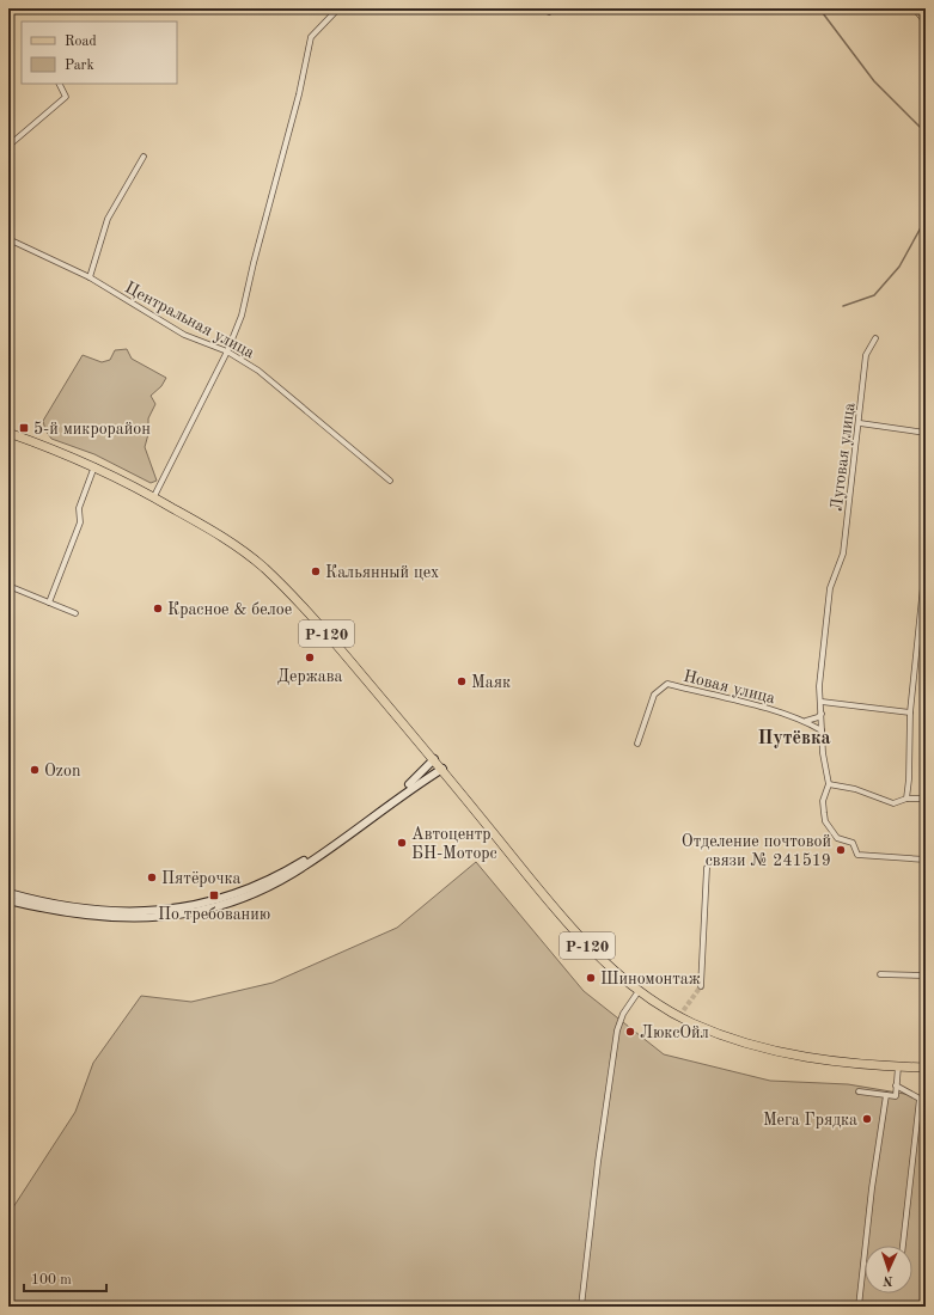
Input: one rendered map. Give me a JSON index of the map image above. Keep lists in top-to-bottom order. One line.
{"streets":{"main road":["Р-120"],"street":["Центральная улица","Луговая улица","Новая улица"]},"crossings":[["Луговая улица","Новая улица"]],"districts":["Путёвка"],"places":{"transit":["5-й микрорайон","По требованию"],"other":["Кальянный цех","Красное & белое","Держава","Маяк","Ozon","Автоцентр БН-Моторс","Отделение почтовой связи № 241519","Пятёрочка","Шиномонтаж","ЛюксОйл","Мега Грядка"]},"legend":["Road","Park"],"scale_bar":"100 m","north":"bottom"}
